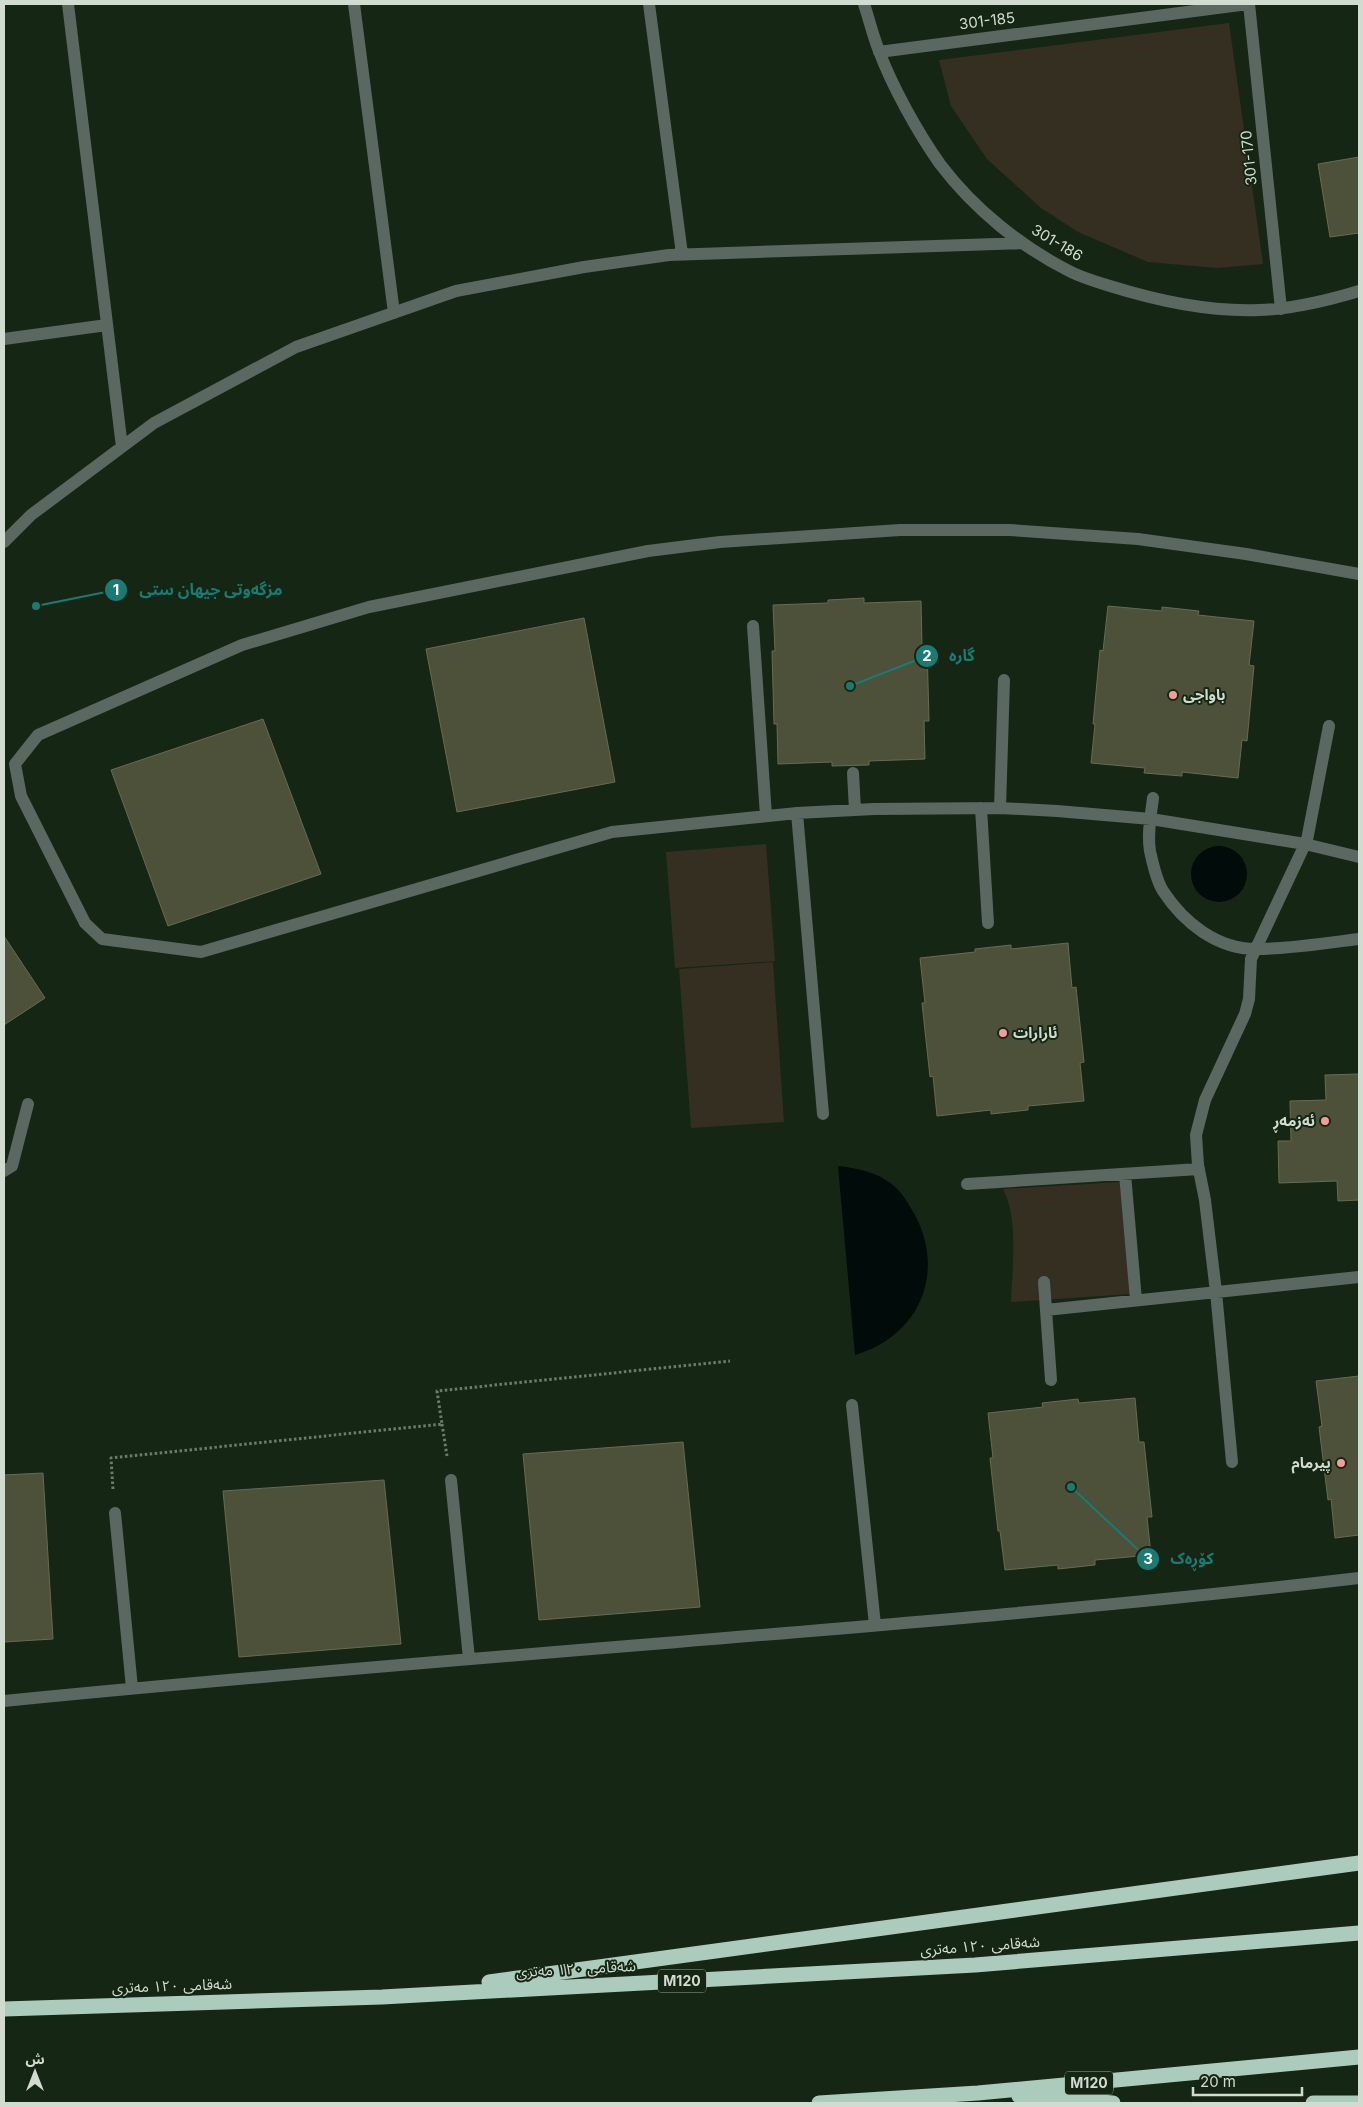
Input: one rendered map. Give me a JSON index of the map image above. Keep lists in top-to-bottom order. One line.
{"streets":{"highway":["شەقامی ١٢٠ مەتری","M120"],"street":["301-185","301-170","301-186"]},"crossings":[["301-185","301-170"],["301-185","301-186"],["301-170","301-186"]],"places":["مزگەوتی جیهان ستی","گارە","باواجی","ئارارات","ئەزمەڕ","پیرمام","کۆڕەک"],"scale_bar":"20 m","north":"top"}
